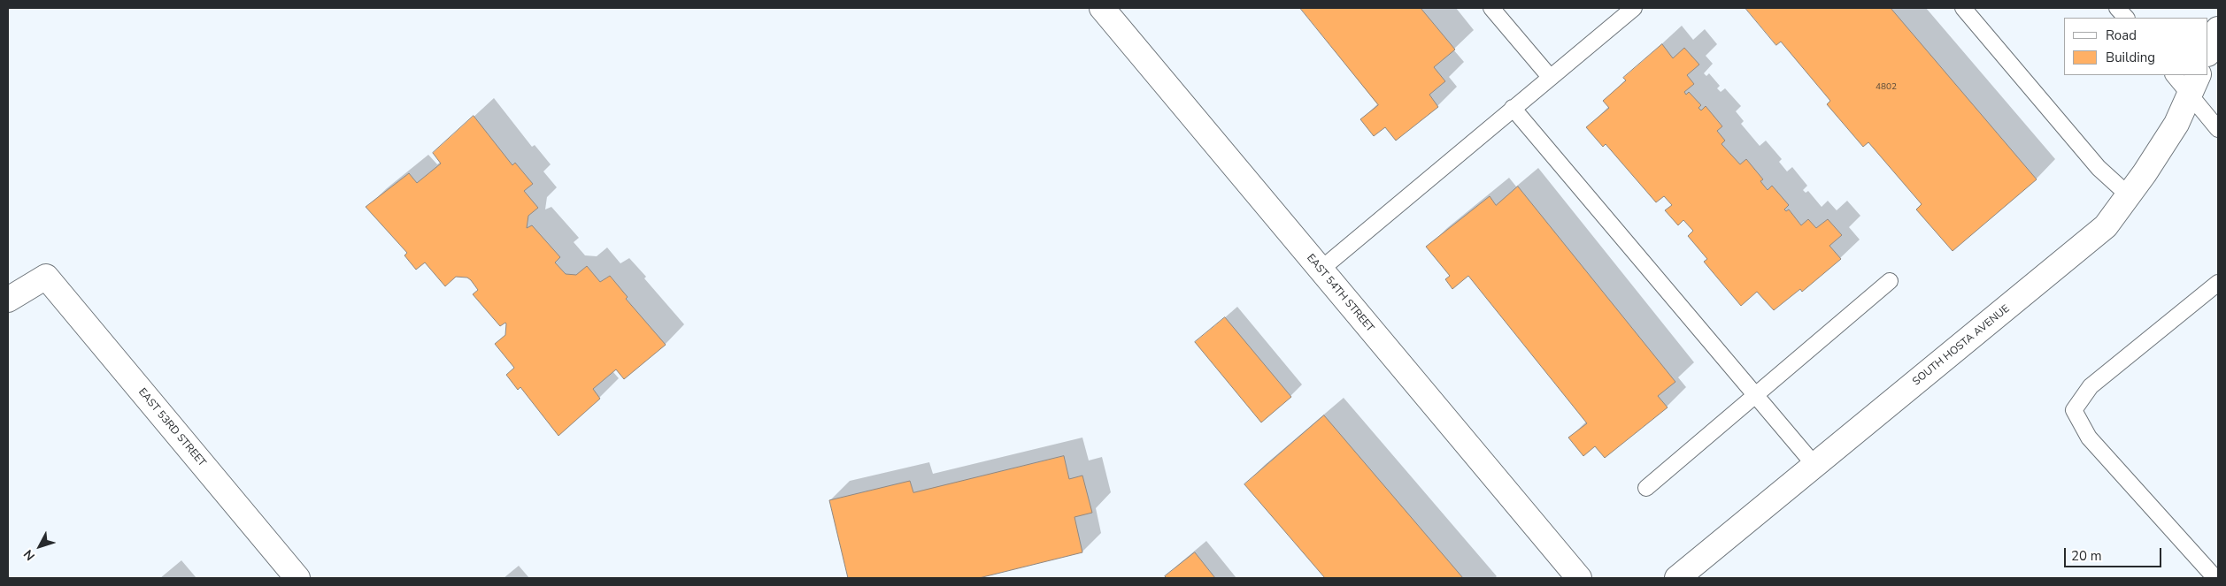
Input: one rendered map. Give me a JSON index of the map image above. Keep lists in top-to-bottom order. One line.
{"streets":{"street":["EAST 54TH STREET","SOUTH HOSTA AVENUE","EAST 53RD STREET"]},"house_numbers":["4802"],"legend":["Road","Building"],"scale_bar":"20 m","north":"bottom left"}
